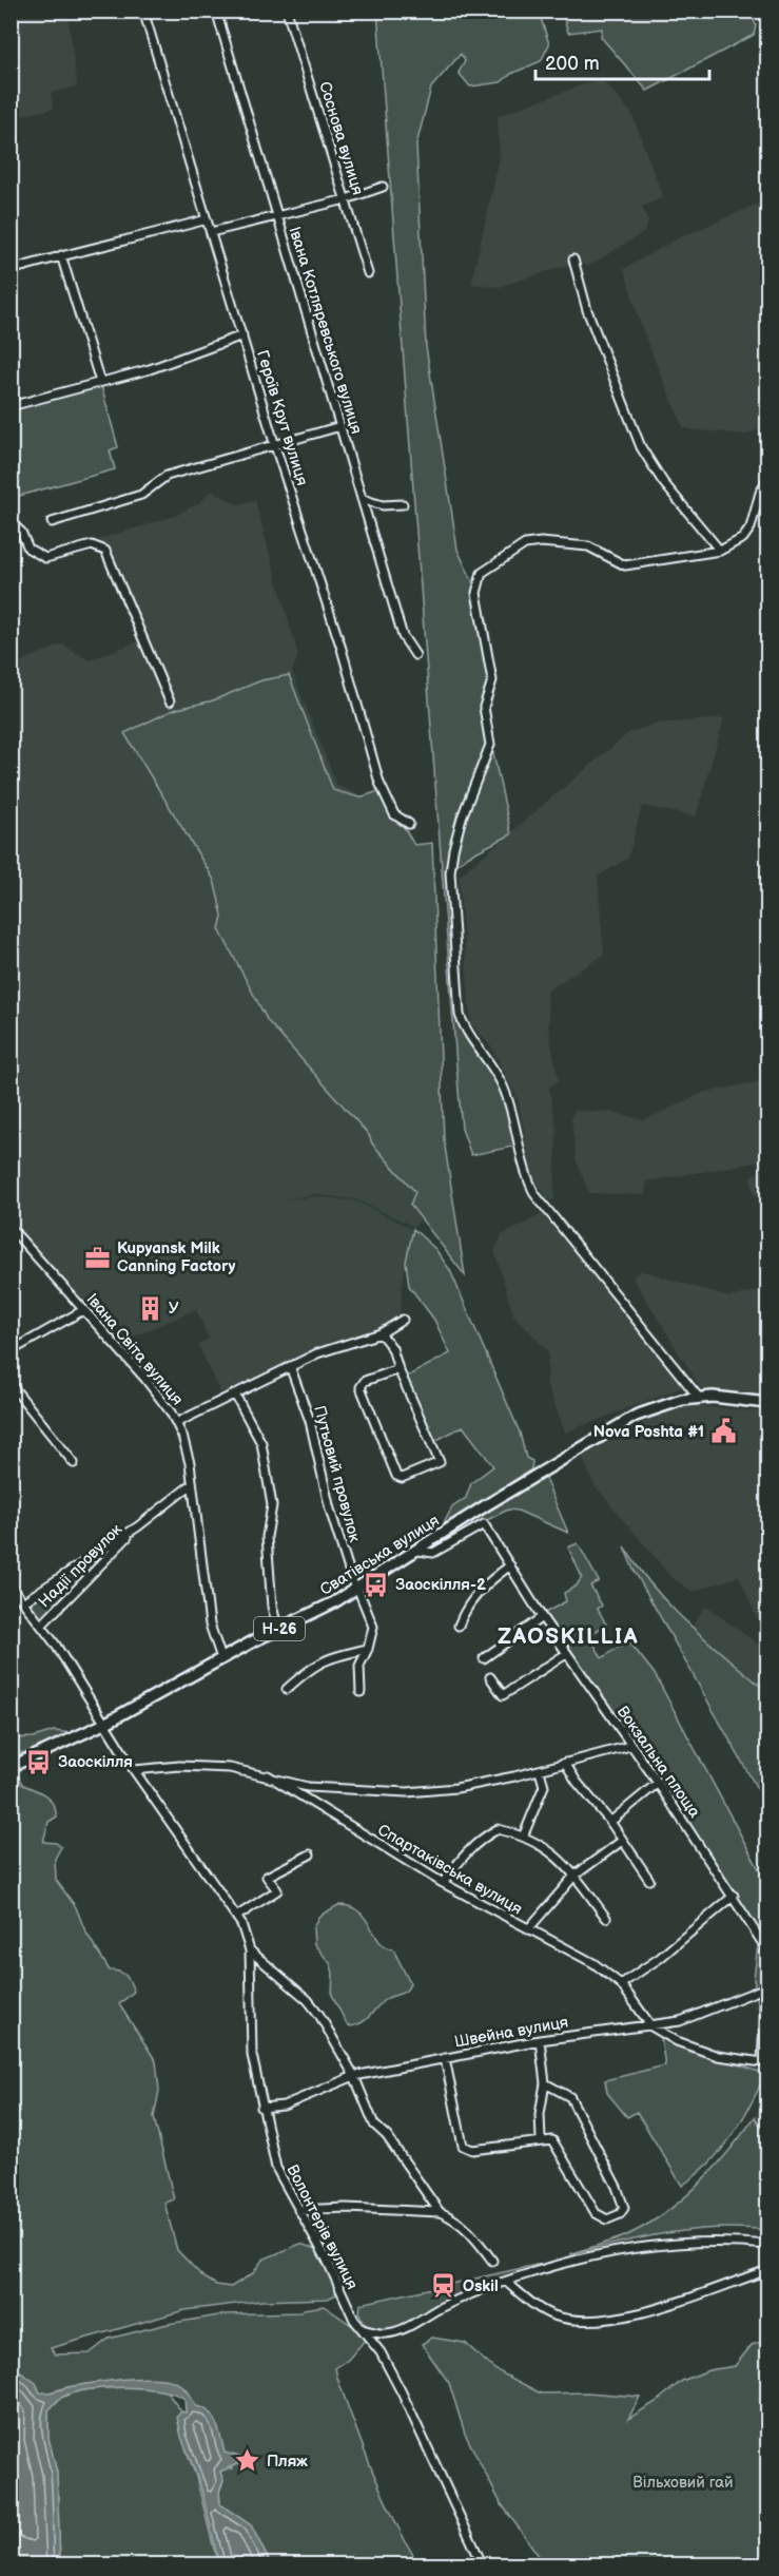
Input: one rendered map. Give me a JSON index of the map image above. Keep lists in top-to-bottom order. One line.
{"streets":{"main road":["Сватівська вулиця","Н-26"],"street":["Соснова вулиця","Івана Котляревського вулиця","Героїв Крут вулиця","Івана Світа вулиця","Путьовий провулок","Надії провулок","Вокзальна площа","Спартаківська вулиця","Швейна вулиця","Волонтерів вулиця"]},"crossings":[["Івана Світа вулиця","Сватівська вулиця"],["Івана Світа вулиця","Надії провулок"],["Путьовий провулок","Сватівська вулиця"],["Сватівська вулиця","Вокзальна площа"],["Сватівська вулиця","Волонтерів вулиця"],["Надії провулок","Волонтерів вулиця"],["Спартаківська вулиця","Швейна вулиця"],["Швейна вулиця","Волонтерів вулиця"]],"districts":["ZAOSKILLIA"],"parks":["Вільховий гай"],"places":{"office":["Kupyansk Milk Сanning Factory"],"building":["У"],"public building":["Nova Poshta #1"],"bus stop":["Заоскілля-2","Заоскілля"],"station":["Oskil"],"place":["Пляж"]},"scale_bar":"200 m"}
